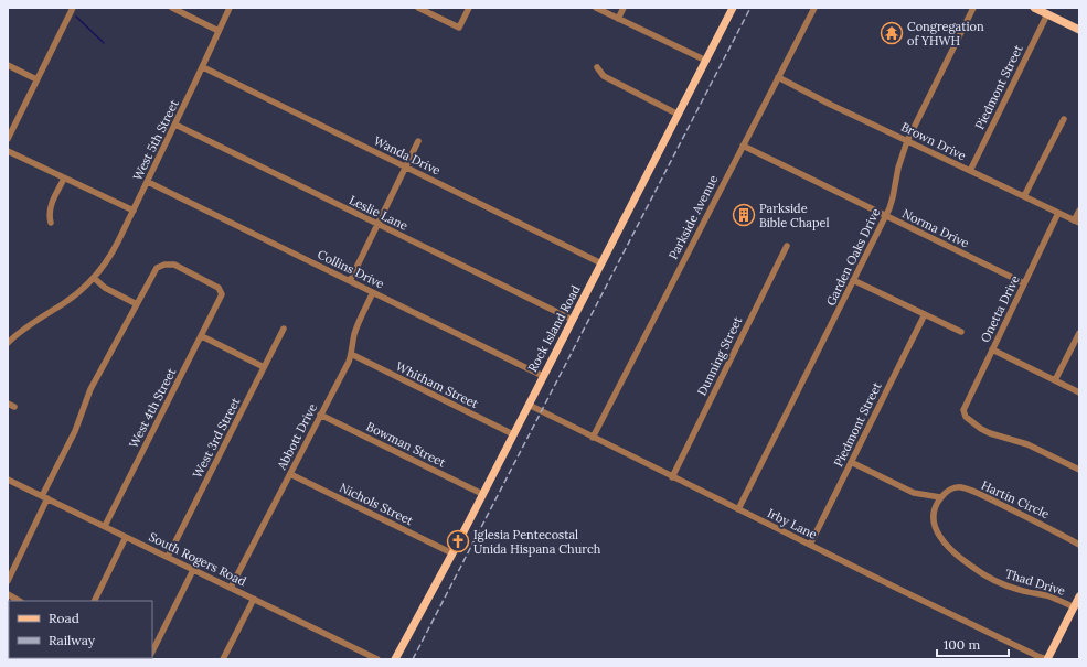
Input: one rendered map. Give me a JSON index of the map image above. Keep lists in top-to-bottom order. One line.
{"streets":{"main road":["Rock Island Road"],"street":["Piedmont Street","West 5th Street","Brown Drive","Wanda Drive","Leslie Lane","Parkside Avenue","Norma Drive","Garden Oaks Drive","Collins Drive","Onetta Drive","Dunning Street","Whitham Street","West 4th Street","Abbott Drive","West 3rd Street","Bowman Street","Hartin Circle","Nichols Street","Irby Lane","South Rogers Road","Thad Drive"]},"crossings":[["Piedmont Street","Brown Drive"],["Piedmont Street","Irby Lane"],["West 5th Street","Wanda Drive"],["West 5th Street","Leslie Lane"],["West 5th Street","Collins Drive"],["Brown Drive","Parkside Avenue"],["Brown Drive","Garden Oaks Drive"],["Brown Drive","Onetta Drive"],["Wanda Drive","Rock Island Road"],["Leslie Lane","Rock Island Road"],["Parkside Avenue","Norma Drive"],["Parkside Avenue","Irby Lane"],["Norma Drive","Garden Oaks Drive"],["Norma Drive","Onetta Drive"],["Garden Oaks Drive","Irby Lane"],["Collins Drive","Rock Island Road"],["Collins Drive","Abbott Drive"],["Rock Island Road","Whitham Street"],["Rock Island Road","Bowman Street"],["Rock Island Road","Nichols Street"],["Rock Island Road","Irby Lane"],["Dunning Street","Irby Lane"],["Whitham Street","Abbott Drive"],["West 4th Street","South Rogers Road"],["Abbott Drive","Bowman Street"],["Abbott Drive","Nichols Street"],["Abbott Drive","South Rogers Road"],["West 3rd Street","South Rogers Road"],["Hartin Circle","Thad Drive"]],"places":{"temple":["Congregation of YHWH"],"building":["Parkside Bible Chapel"],"church":["Iglesia Pentecostal Unida Hispana Church"]},"legend":["Road","Railway"],"scale_bar":"100 m"}
